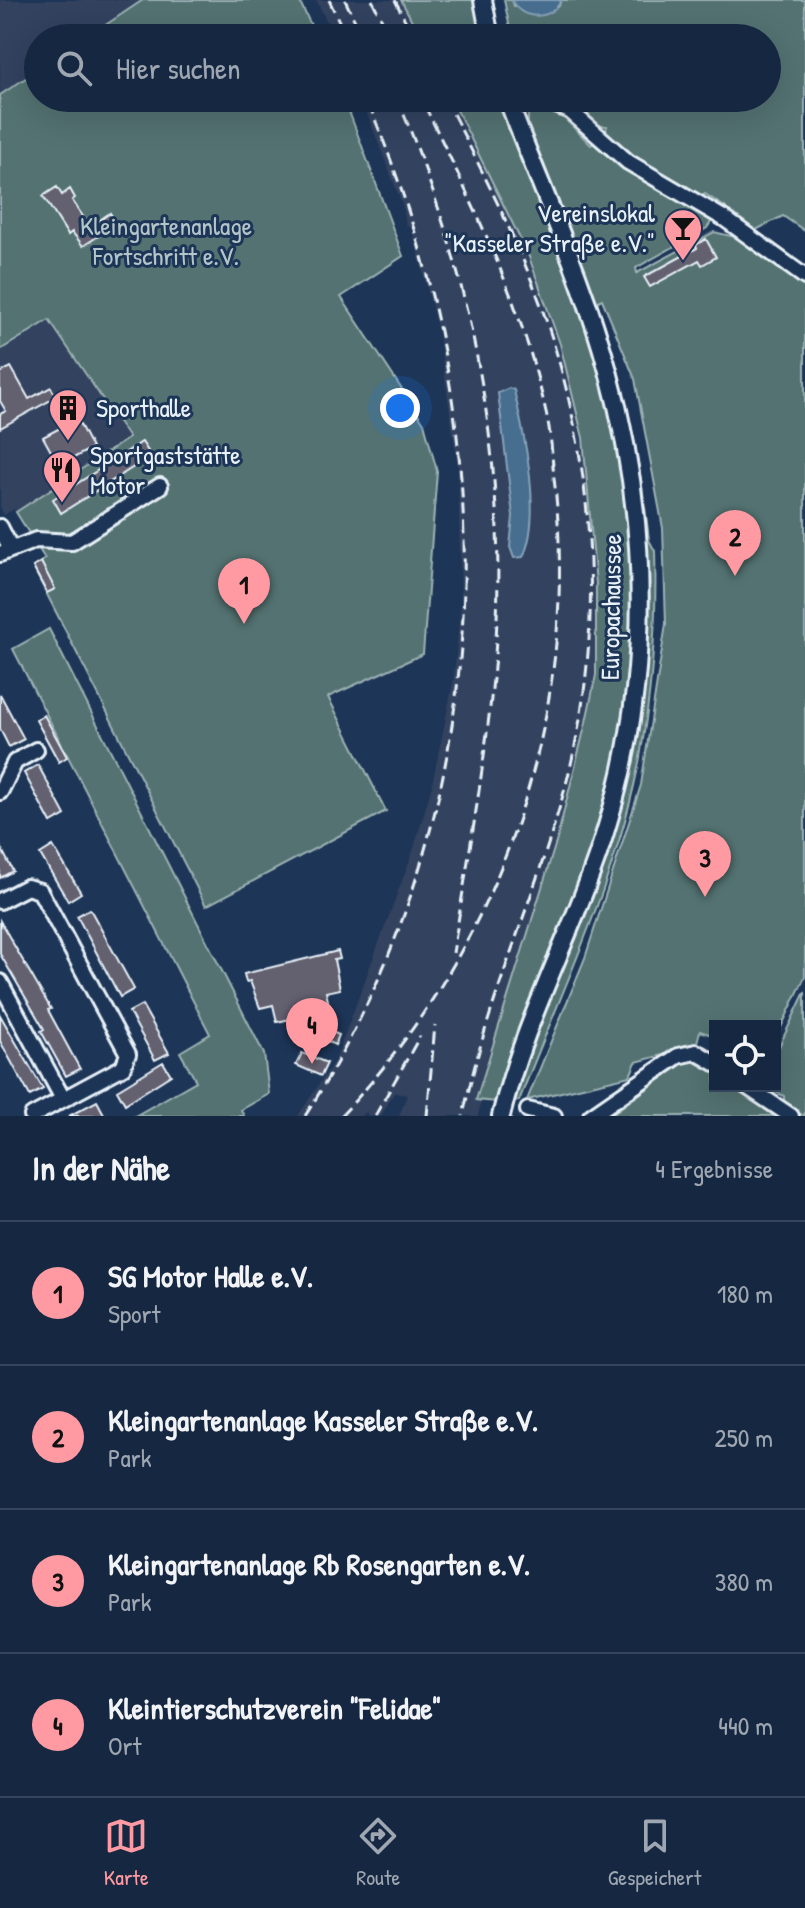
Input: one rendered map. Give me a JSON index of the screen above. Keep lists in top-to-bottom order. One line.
{"streets":{"main road":["Europachaussee"]},"parks":["Kleingartenanlage Fortschritt e.V."],"places":{"bar":["Vereinslokal \"Kasseler Straße e.V.\""],"building":["Sporthalle"],"restaurant":["Sportgaststätte Motor"]},"page":{"search":"Hier suchen","pins":["2","1","3","4"],"heading":["In der Nähe","4 Ergebnisse"],"list":[{"mark":"1","name":"SG Motor Halle e.V.","note":"Sport","value":"180 m"},{"mark":"2","name":"Kleingartenanlage Kasseler Straße e.V.","note":"Park","value":"250 m"},{"mark":"3","name":"Kleingartenanlage Rb Rosengarten e.V.","note":"Park","value":"380 m"},{"mark":"4","name":"Kleintierschutzverein \"Felidae\"","note":"Ort","value":"440 m"}],"nav":["Karte","Route","Gespeichert"]}}
